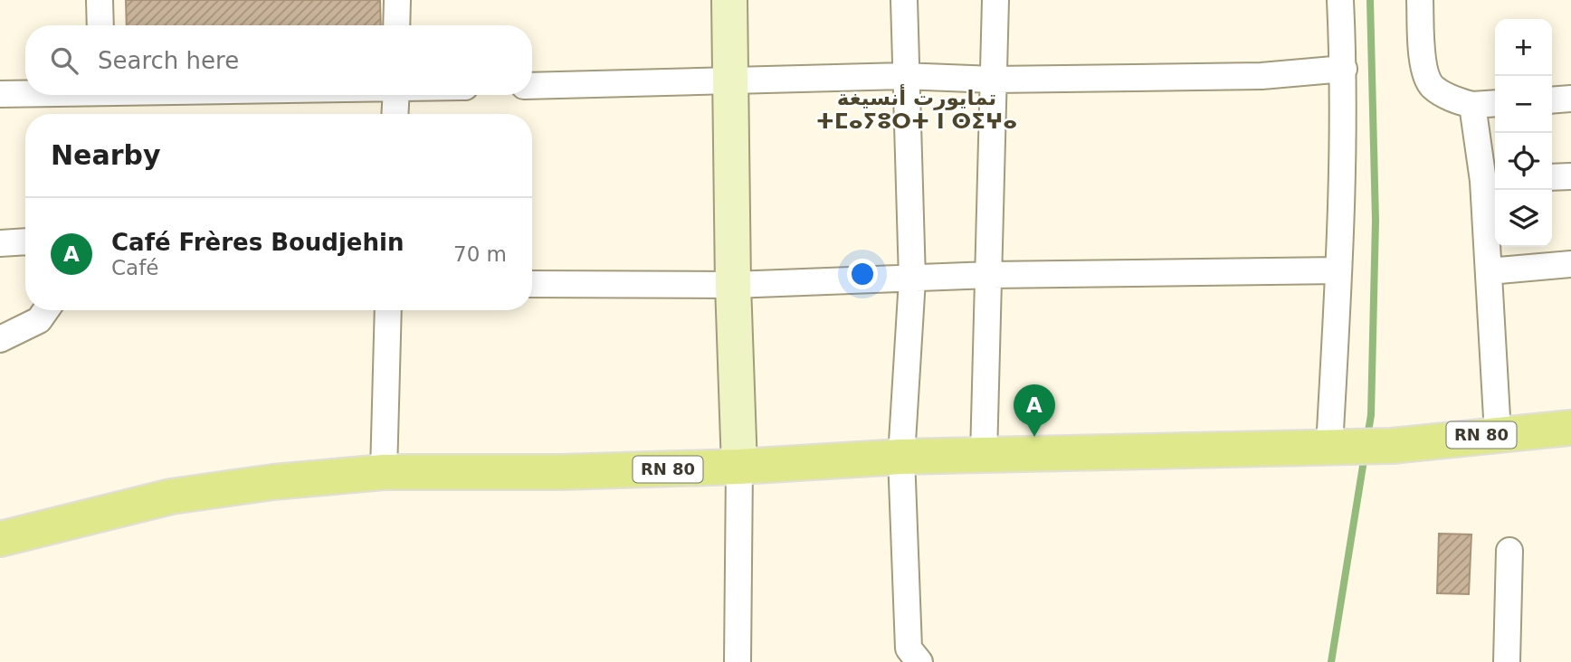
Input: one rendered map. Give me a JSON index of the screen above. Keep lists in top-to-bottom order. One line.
{"streets":{"main road":["RN 80"]},"districts":["تمايورت أنسيغة ⵜⵎⴰⵢⵓⵔⵜ ⵏ ⵙⵉⵖⴰ"],"page":{"map_buttons":["+","−"],"search":"Search here","heading":"Nearby","list":[{"mark":"A","name":"Café Frères Boudjehin","note":"Café","value":"70 m"}],"pins":"A"}}
